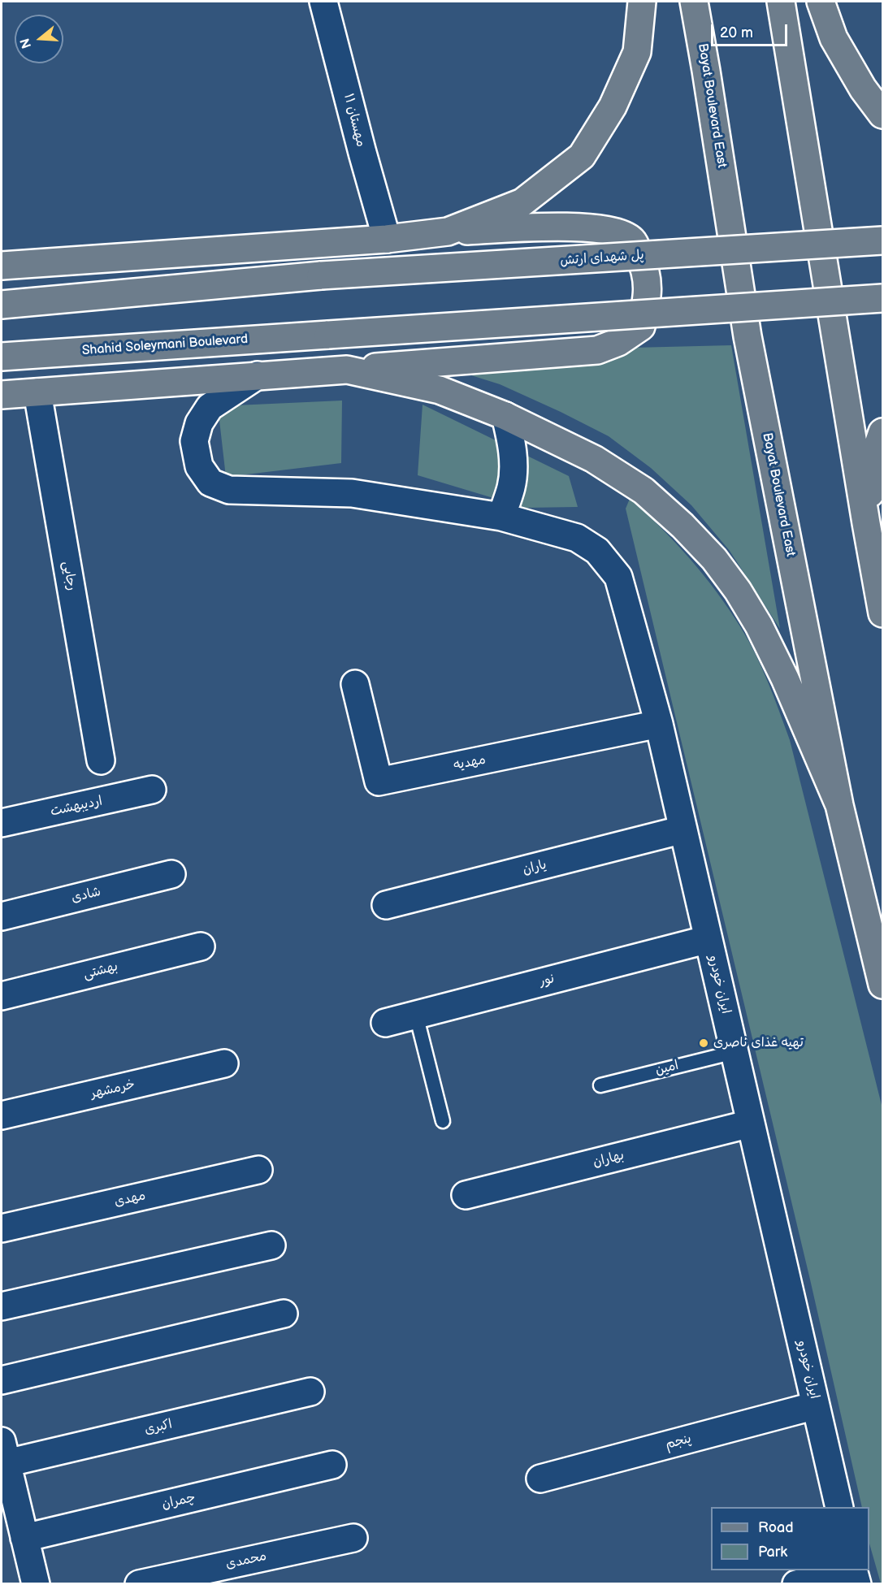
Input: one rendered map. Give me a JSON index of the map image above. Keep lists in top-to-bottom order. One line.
{"streets":{"main road":["Bayat Boulevard East","پل شهدای ارتش","Shahid Soleymani Boulevard"],"street":["مهستان ۱۱","رجایی","مهدیه","اردیبهشت","یاران","شادی","بهشتی","نور","ایران خودرو","خرمشهر","بهاران","مهدی","اکبری","پنجم","چمران","محمدی"],"lane":["امین"]},"crossings":[["مهدیه","ایران خودرو"],["یاران","ایران خودرو"],["نور","ایران خودرو"],["ایران خودرو","امین"],["ایران خودرو","بهاران"],["ایران خودرو","پنجم"]],"places":["تهیه غذای ناصری"],"legend":["Road","Park"],"scale_bar":"20 m","north":"left"}
